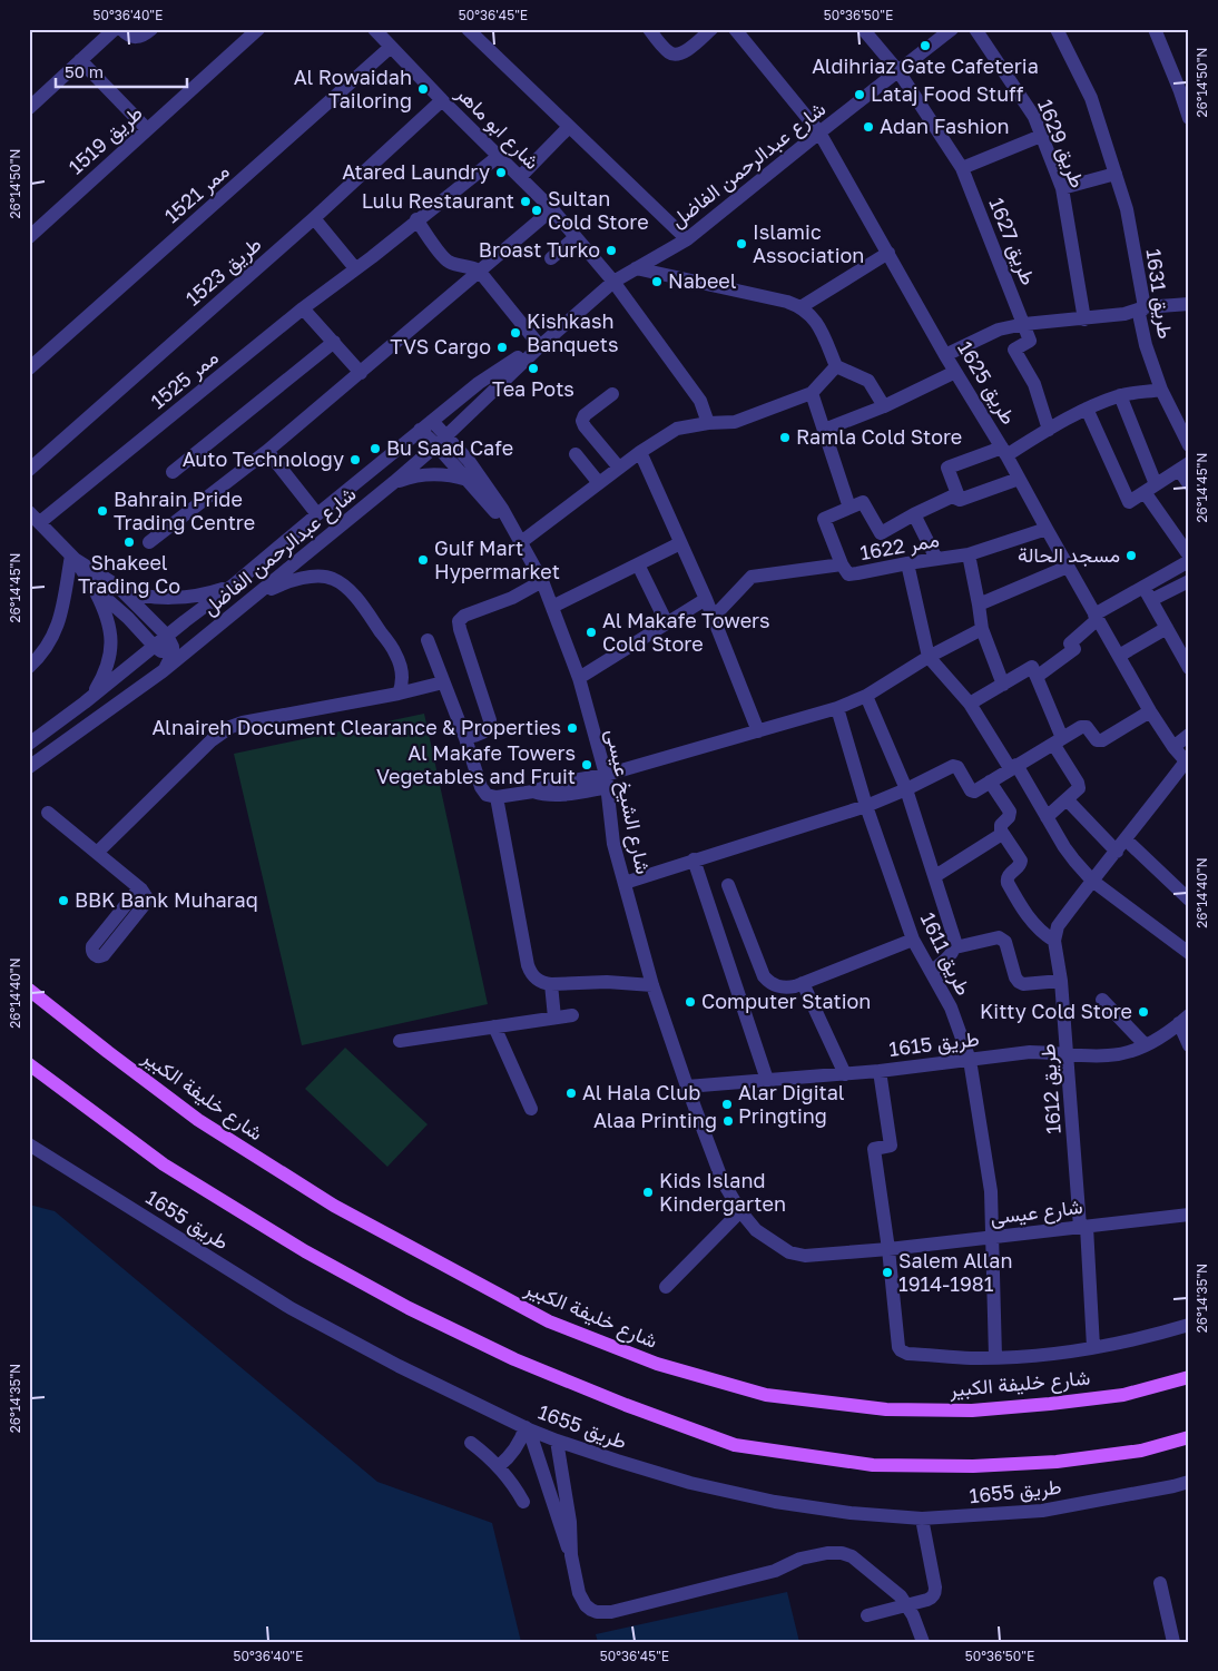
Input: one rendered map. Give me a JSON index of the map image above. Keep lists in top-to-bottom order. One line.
{"streets":{"main road":["شارع خليفة الكبير"],"street":["شارع ابو ماهر","طريق 1519","طريق 1629","شارع عبدالرحمن الفاضل","ممر 1521","طريق 1627","طريق 1523","طريق 1631","ممر 1525","طريق 1625","ممر 1622","شارع الشيخ عيسى","طريق 1611","طريق 1615","طريق 1612","شارع عيسى","طريق 1655"]},"crossings":[["شارع ابو ماهر","شارع عبدالرحمن الفاضل"],["شارع ابو ماهر","ممر 1521"],["شارع ابو ماهر","طريق 1523"],["شارع ابو ماهر","ممر 1525"],["شارع عبدالرحمن الفاضل","طريق 1627"],["شارع عبدالرحمن الفاضل","طريق 1625"],["شارع عبدالرحمن الفاضل","شارع الشيخ عيسى"],["طريق 1625","ممر 1622"],["شارع الشيخ عيسى","طريق 1615"],["شارع الشيخ عيسى","شارع عيسى"],["طريق 1611","طريق 1615"],["طريق 1611","شارع عيسى"],["طريق 1615","طريق 1612"],["طريق 1615","شارع عيسى"],["طريق 1612","شارع عيسى"]],"places":["Aldihriaz Gate Cafeteria","Al Rowaidah Tailoring","Lataj Food Stuff","Adan Fashion","Atared Laundry","Lulu Restaurant","Sultan Cold Store","Islamic Association","Broast Turko","Nabeel","Kishkash Banquets","TVS Cargo","Tea Pots","Ramla Cold Store","Bu Saad Cafe","Auto Technology","Bahrain Pride Trading Centre","Shakeel Trading Co","مسجد الحالة","Gulf Mart Hypermarket","Al Makafe Towers Cold Store","Alnaireh Document Clearance & Properties","Al Makafe Towers Vegetables and Fruit","BBK Bank Muharaq","Computer Station","Kitty Cold Store","Al Hala Club","Alar Digital Pringting","Alaa Printing","Kids Island Kindergarten","Salem Allan 1914-1981"],"scale_bar":"50 m","coordinates":["50°36'40\"E","50°36'45\"E","50°36'50\"E","26°14'50\"N","26°14'45\"N","26°14'40\"N","26°14'35\"N"]}
